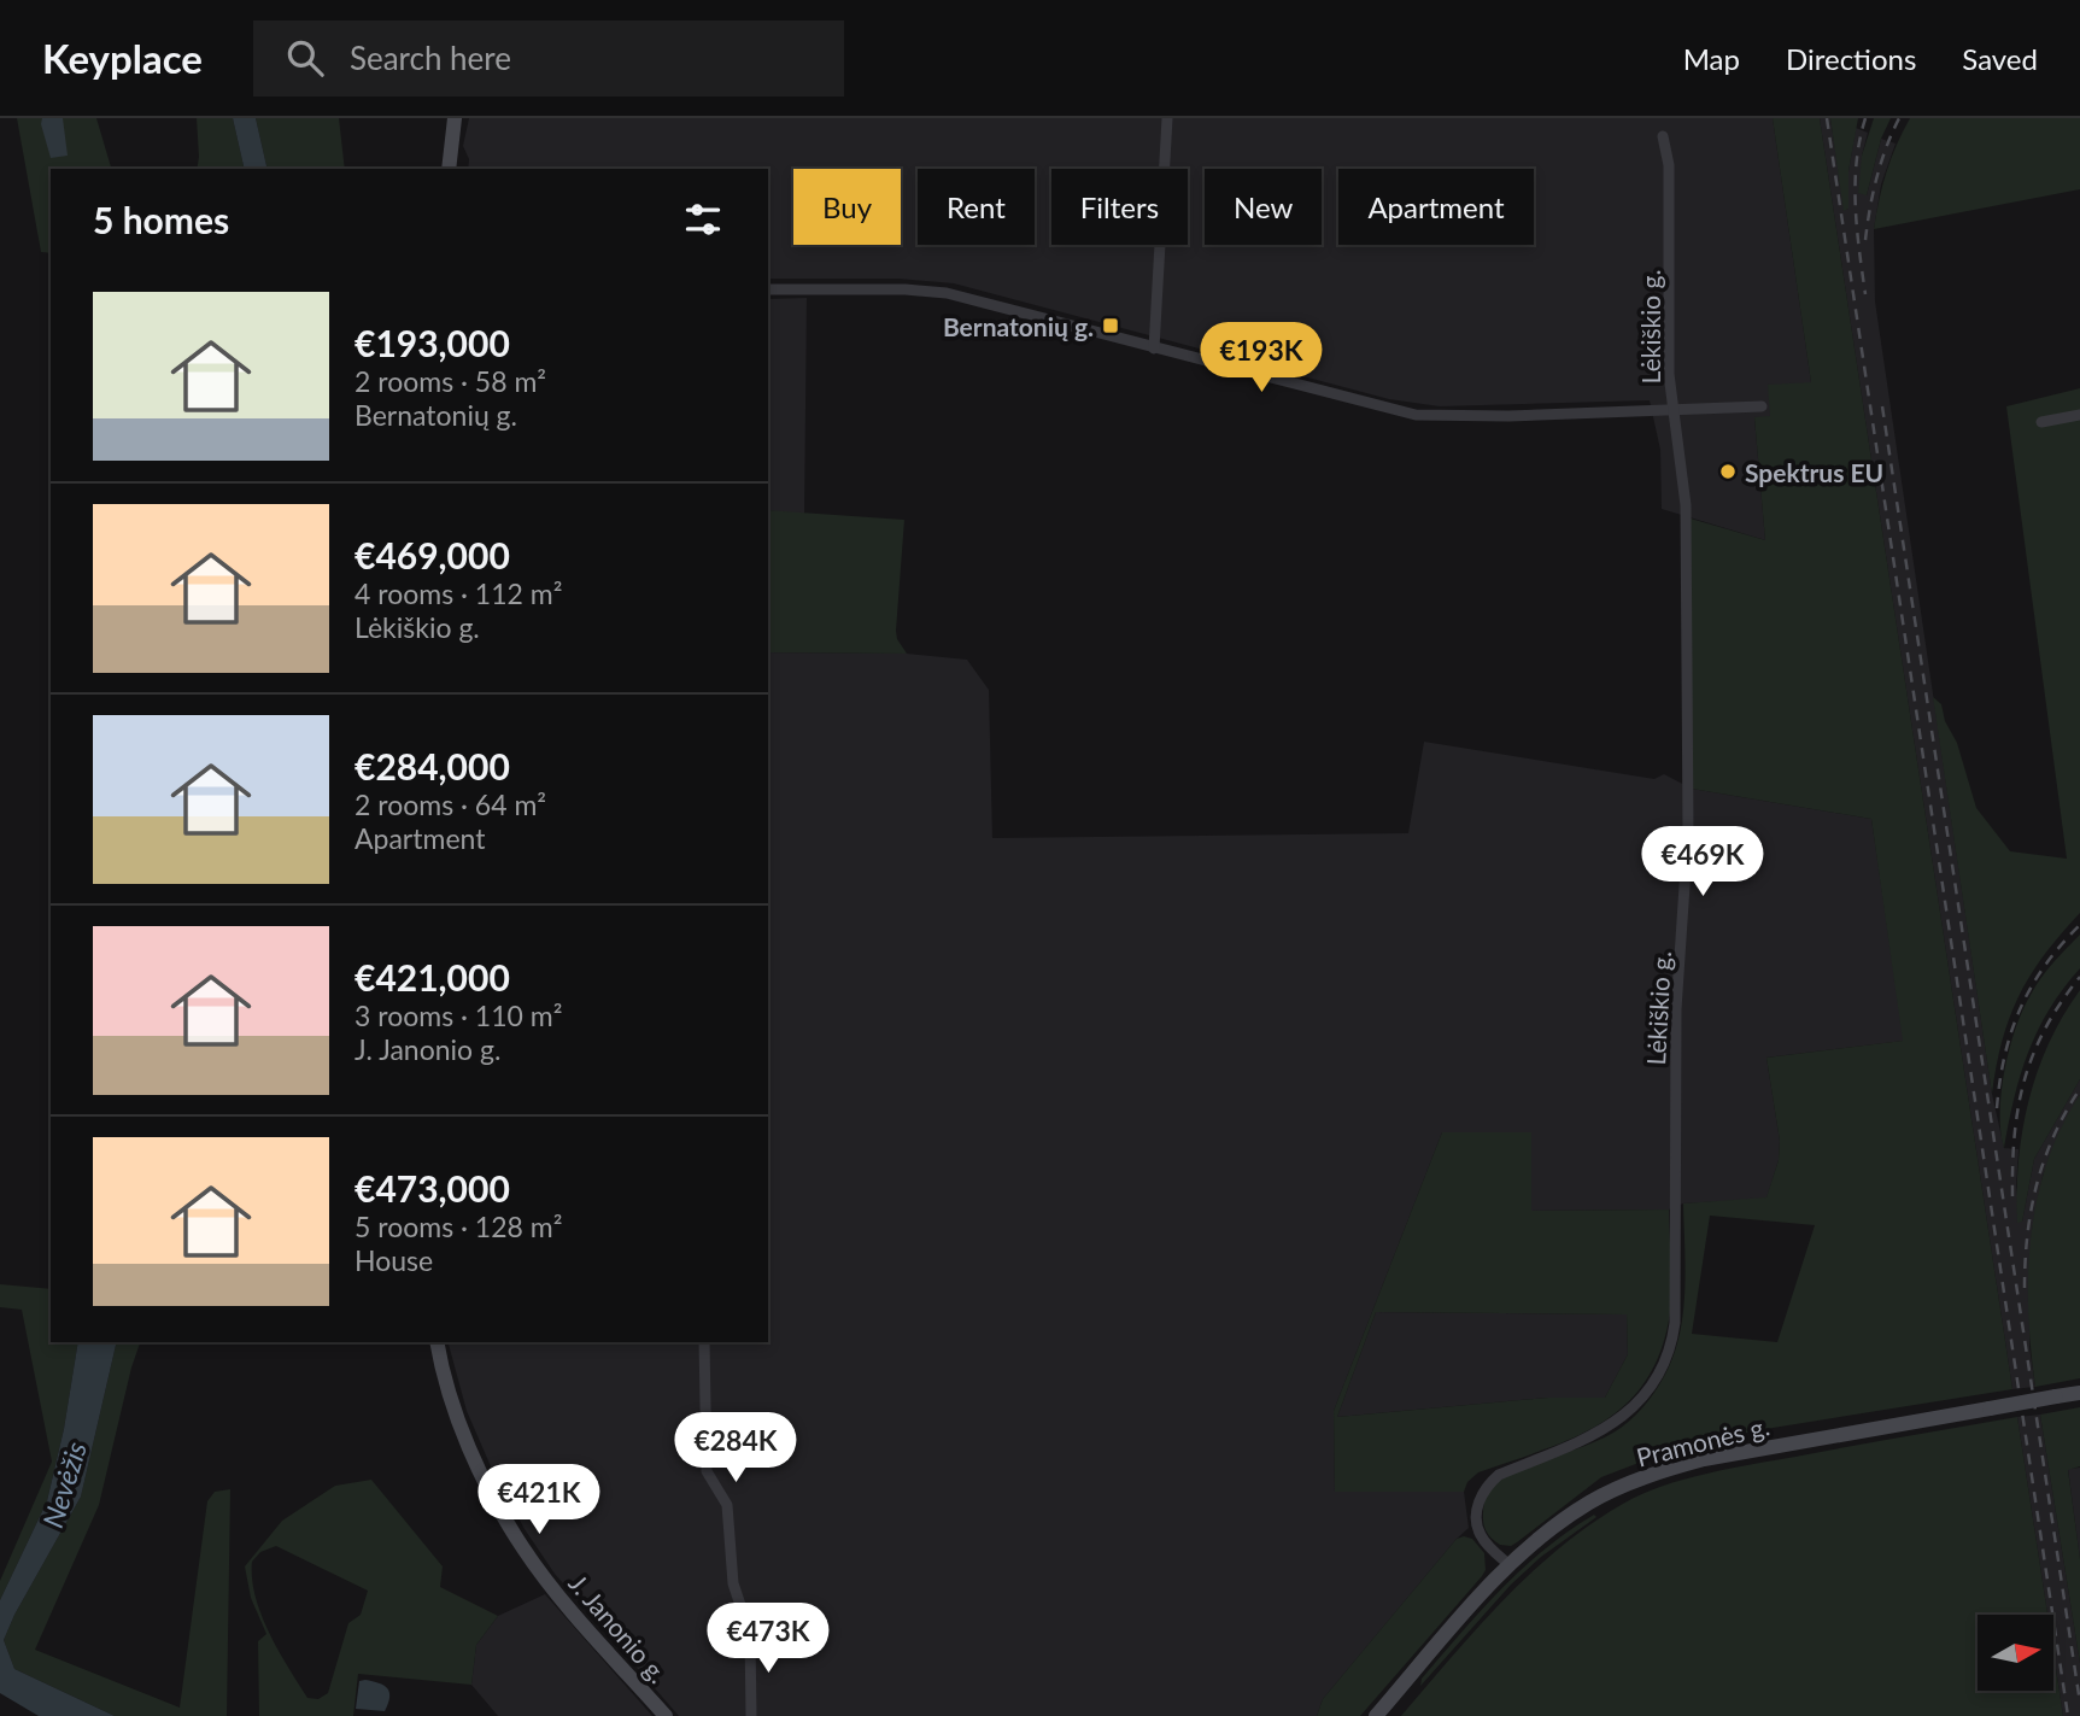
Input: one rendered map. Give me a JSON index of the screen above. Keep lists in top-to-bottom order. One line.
{"streets":{"main road":["Pramonės g.","J. Janonio g."],"street":["Lėkiškio g."]},"crossings":[["Lėkiškio g.","Pramonės g."]],"water":["Nevėžis"],"places":{"transit":["Bernatonių g."],"other":["Spektrus EU"]},"north":"right","page":{"header":"Keyplace","search":"Search here","nav":["Map","Directions","Saved"],"chip":["Buy","Rent","Filters","New","Apartment"],"heading":"5 homes","list":[{"name":"€193,000","note":"2 rooms · 58 m² · Bernatonių g."},{"name":"€469,000","note":"4 rooms · 112 m² · Lėkiškio g."},{"name":"€284,000","note":"2 rooms · 64 m² · Apartment"},{"name":"€421,000","note":"3 rooms · 110 m² · J. Janonio g."},{"name":"€473,000","note":"5 rooms · 128 m² · House"}],"price":["€193K","€469K","€284K","€421K","€473K"]}}
